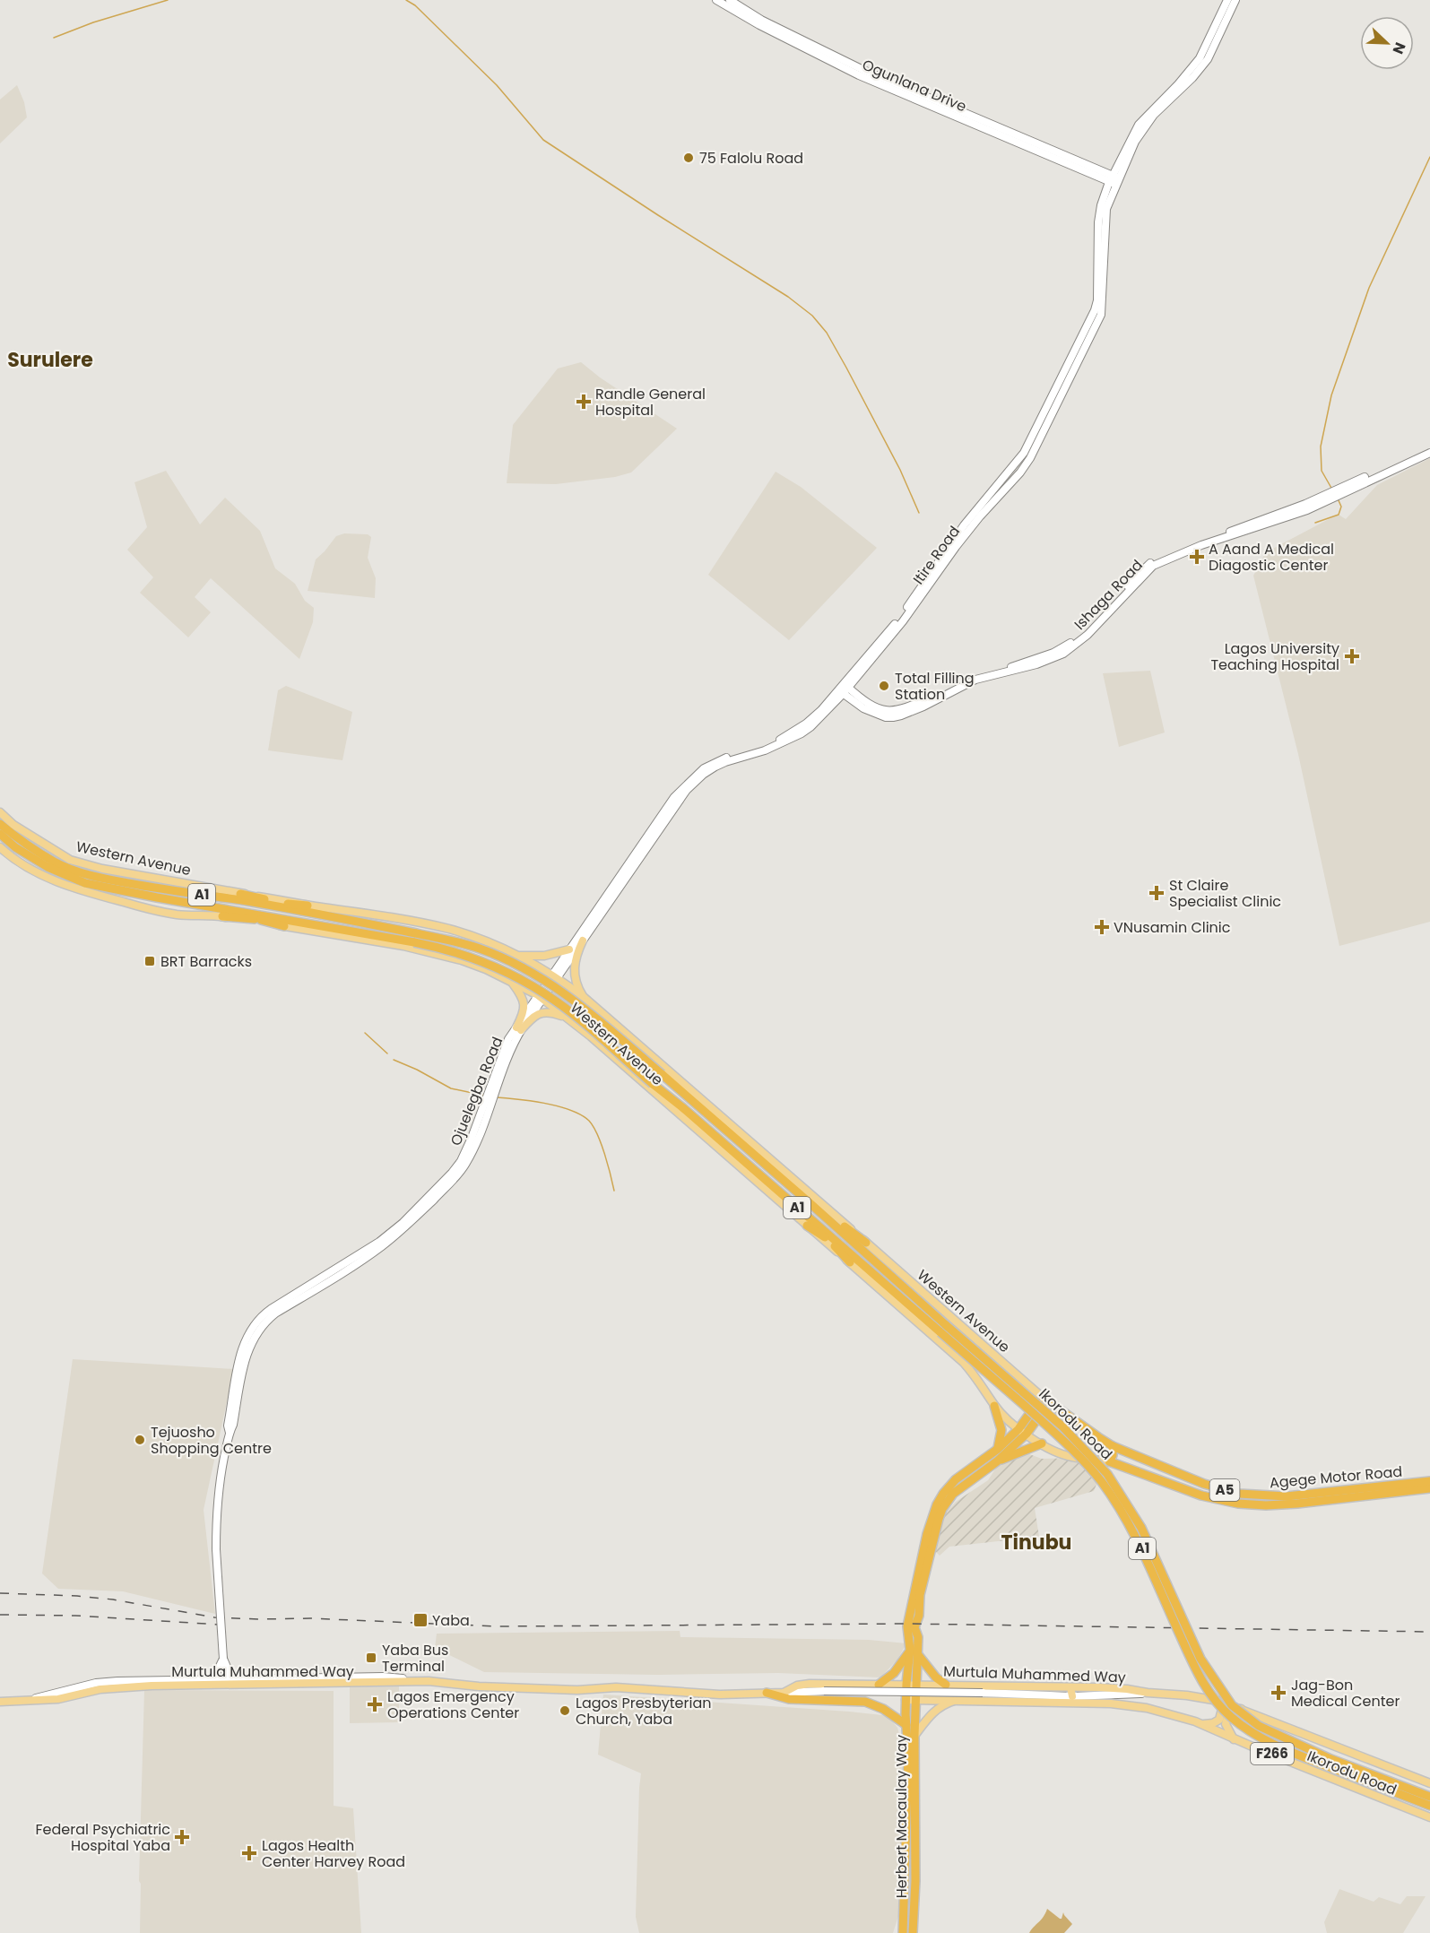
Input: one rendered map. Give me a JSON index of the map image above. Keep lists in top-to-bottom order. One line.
{"streets":{"highway":["Western Avenue","A1","Ikorodu Road","Agege Motor Road","A5","Herbert Macaulay Way"],"main road":["Ogunlana Drive","Itire Road","Ishaga Road","Ojuelegba Road","Murtula Muhammed Way","F266"]},"crossings":[["Ogunlana Drive","Itire Road"],["Itire Road","Ishaga Road"],["Itire Road","Ojuelegba Road"],["Western Avenue","Ojuelegba Road"],["Western Avenue","Ikorodu Road"],["Western Avenue","Agege Motor Road"],["Ikorodu Road","Murtula Muhammed Way"],["Murtula Muhammed Way","Herbert Macaulay Way"]],"districts":["Surulere","Tinubu"],"places":{"other":["75 Falolu Road","Total Filling Station","Tejuosho Shopping Centre","Lagos Presbyterian Church, Yaba"],"health":["Randle General Hospital","A Aand A Medical Diagostic Center","Lagos University Teaching Hospital","St Claire Specialist Clinic","VNusamin Clinic","Jag-Bon Medical Center","Lagos Emergency Operations Center","Federal Psychiatric Hospital Yaba","Lagos Health Center Harvey Road"],"transit":["BRT Barracks","Yaba","Yaba Bus Terminal"]},"north":"bottom right"}
